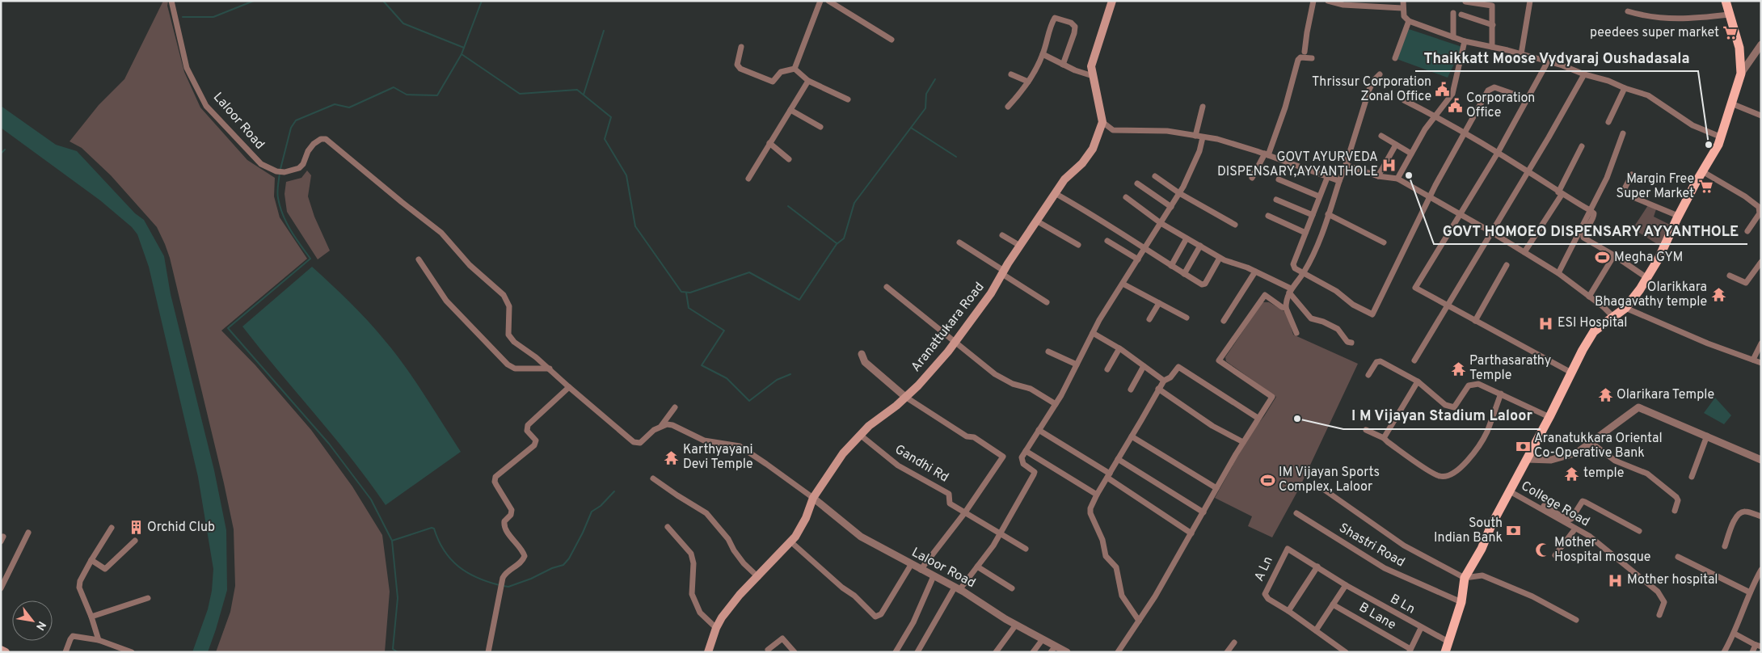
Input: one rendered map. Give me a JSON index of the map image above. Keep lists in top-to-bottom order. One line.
{"streets":{"main road":["Aranattukara Road"],"street":["Laloor Road","Gandhi Rd","College Road","Shastri Road","A Ln","B Ln","B Lane"]},"crossings":[["Laloor Road","Aranattukara Road"],["Aranattukara Road","Gandhi Rd"],["A Ln","B Ln"]],"places":{"supermarket":["peedees super market","Margin Free Super Market"],"public building":["Thrissur Corporation Zonal Office","Corporation Office"],"other":["Thaikkatt Moose Vydyaraj Oushadasala","GOVT HOMOEO DISPENSARY AYYANTHOLE","I M Vijayan Stadium Laloor"],"hospital":["GOVT AYURVEDA DISPENSARY,AYYANTHOLE","ESI Hospital","Mother hospital"],"sports":["Megha GYM","IM Vijayan Sports Complex, Laloor"],"temple":["Olarikkara Bhagavathy temple","Parthasarathy Temple","Olarikara Temple","Karthyayani Devi Temple","temple"],"bank":["Aranatukkara Oriental Co-Operative Bank","South Indian Bank"],"building":["Orchid Club"],"mosque":["Mother Hospital mosque"]},"north":"bottom right"}
